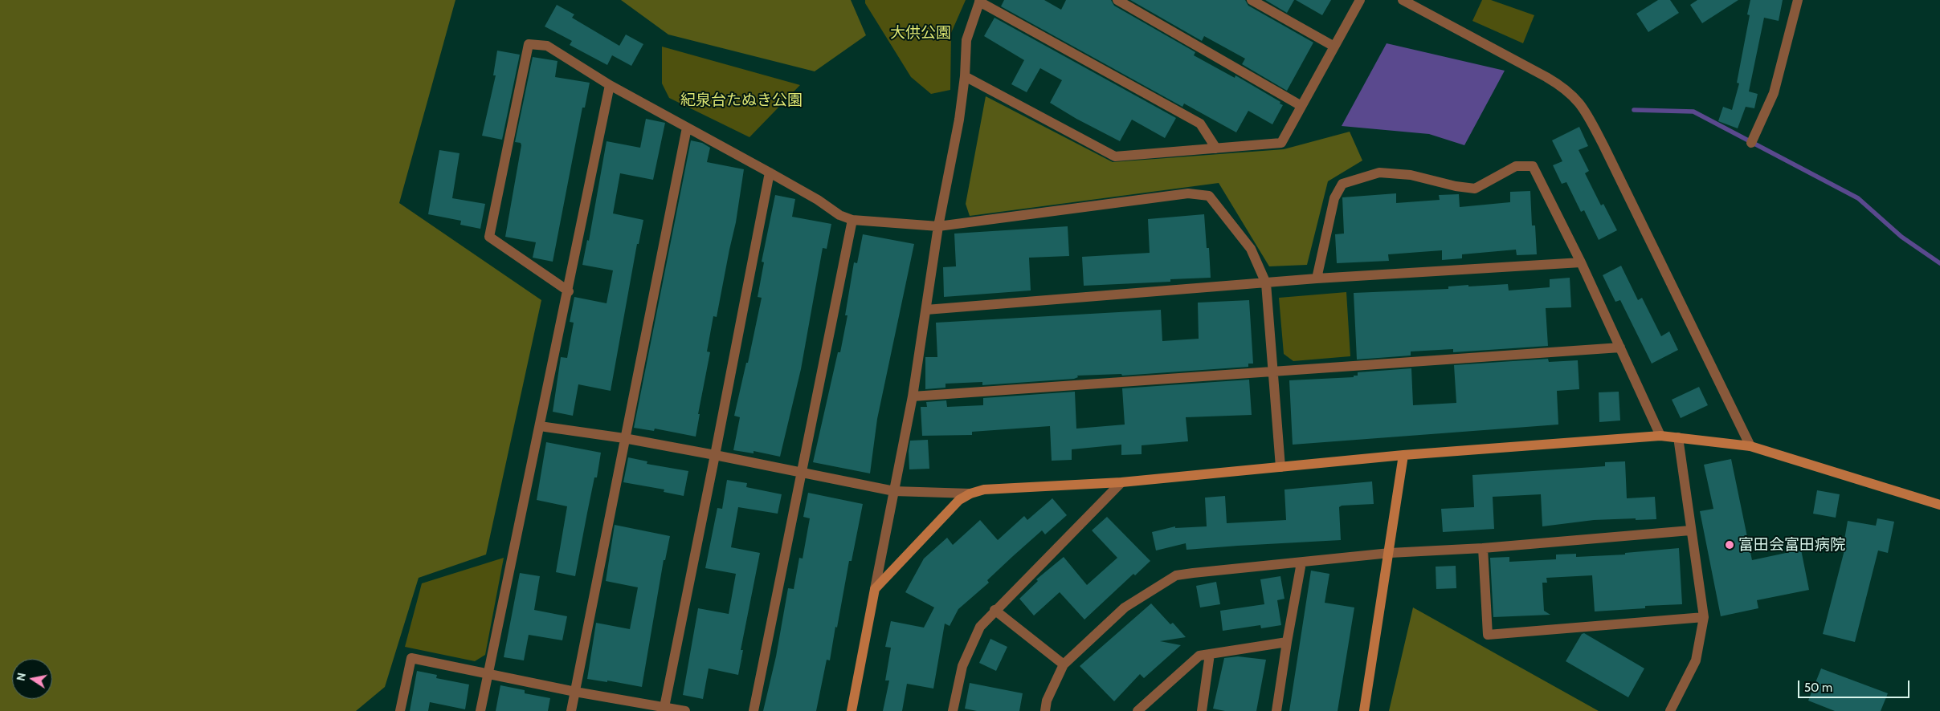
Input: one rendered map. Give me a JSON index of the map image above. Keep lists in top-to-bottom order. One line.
{"parks":["大供公園","紀泉台たぬき公園"],"places":["富田会富田病院"],"scale_bar":"50 m","north":"left"}
